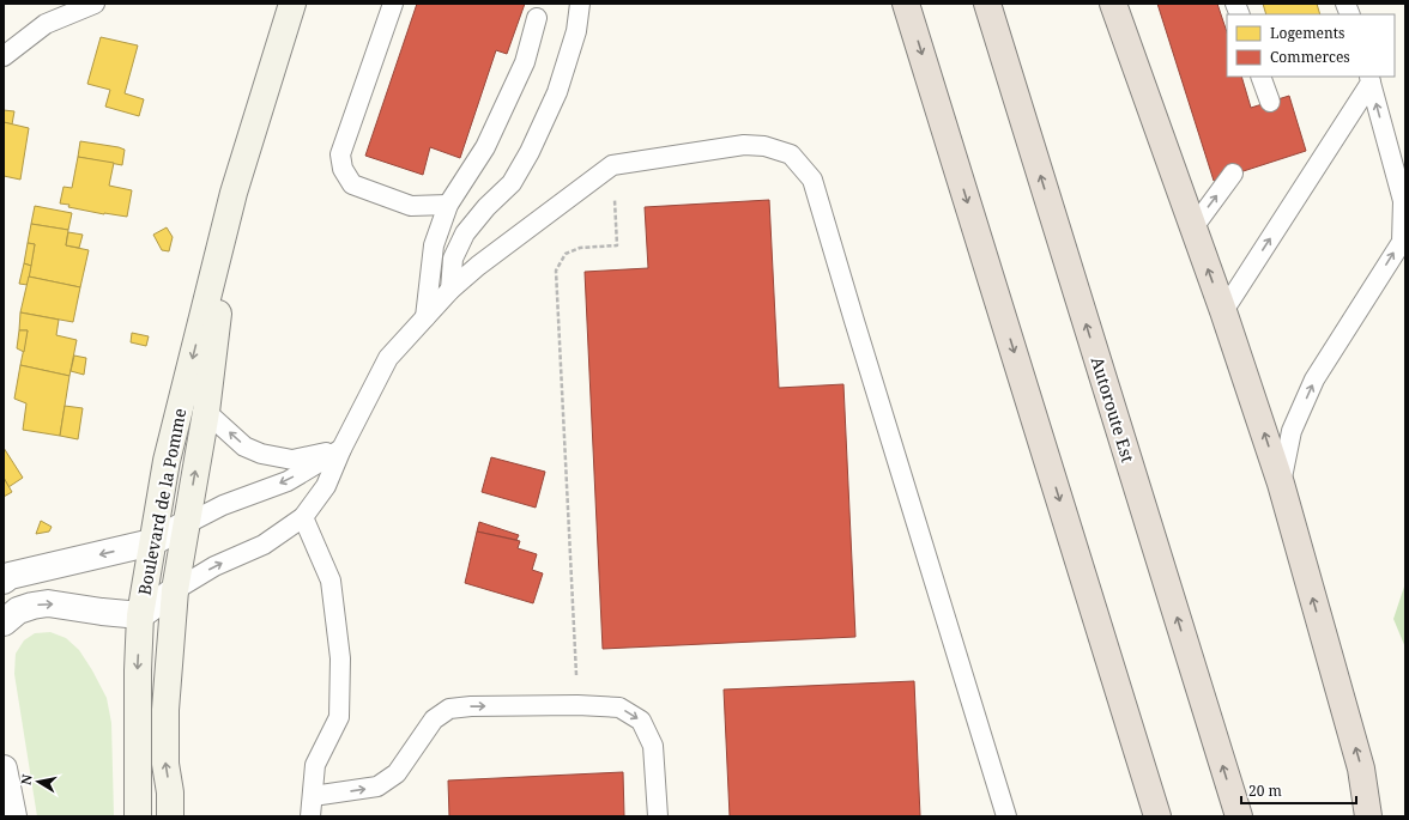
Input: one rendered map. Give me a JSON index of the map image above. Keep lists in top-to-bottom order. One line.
{"streets":{"highway":["Autoroute Est"],"main road":["Boulevard de la Pomme"]},"legend":["Logements","Commerces"],"scale_bar":"20 m","north":"left"}
